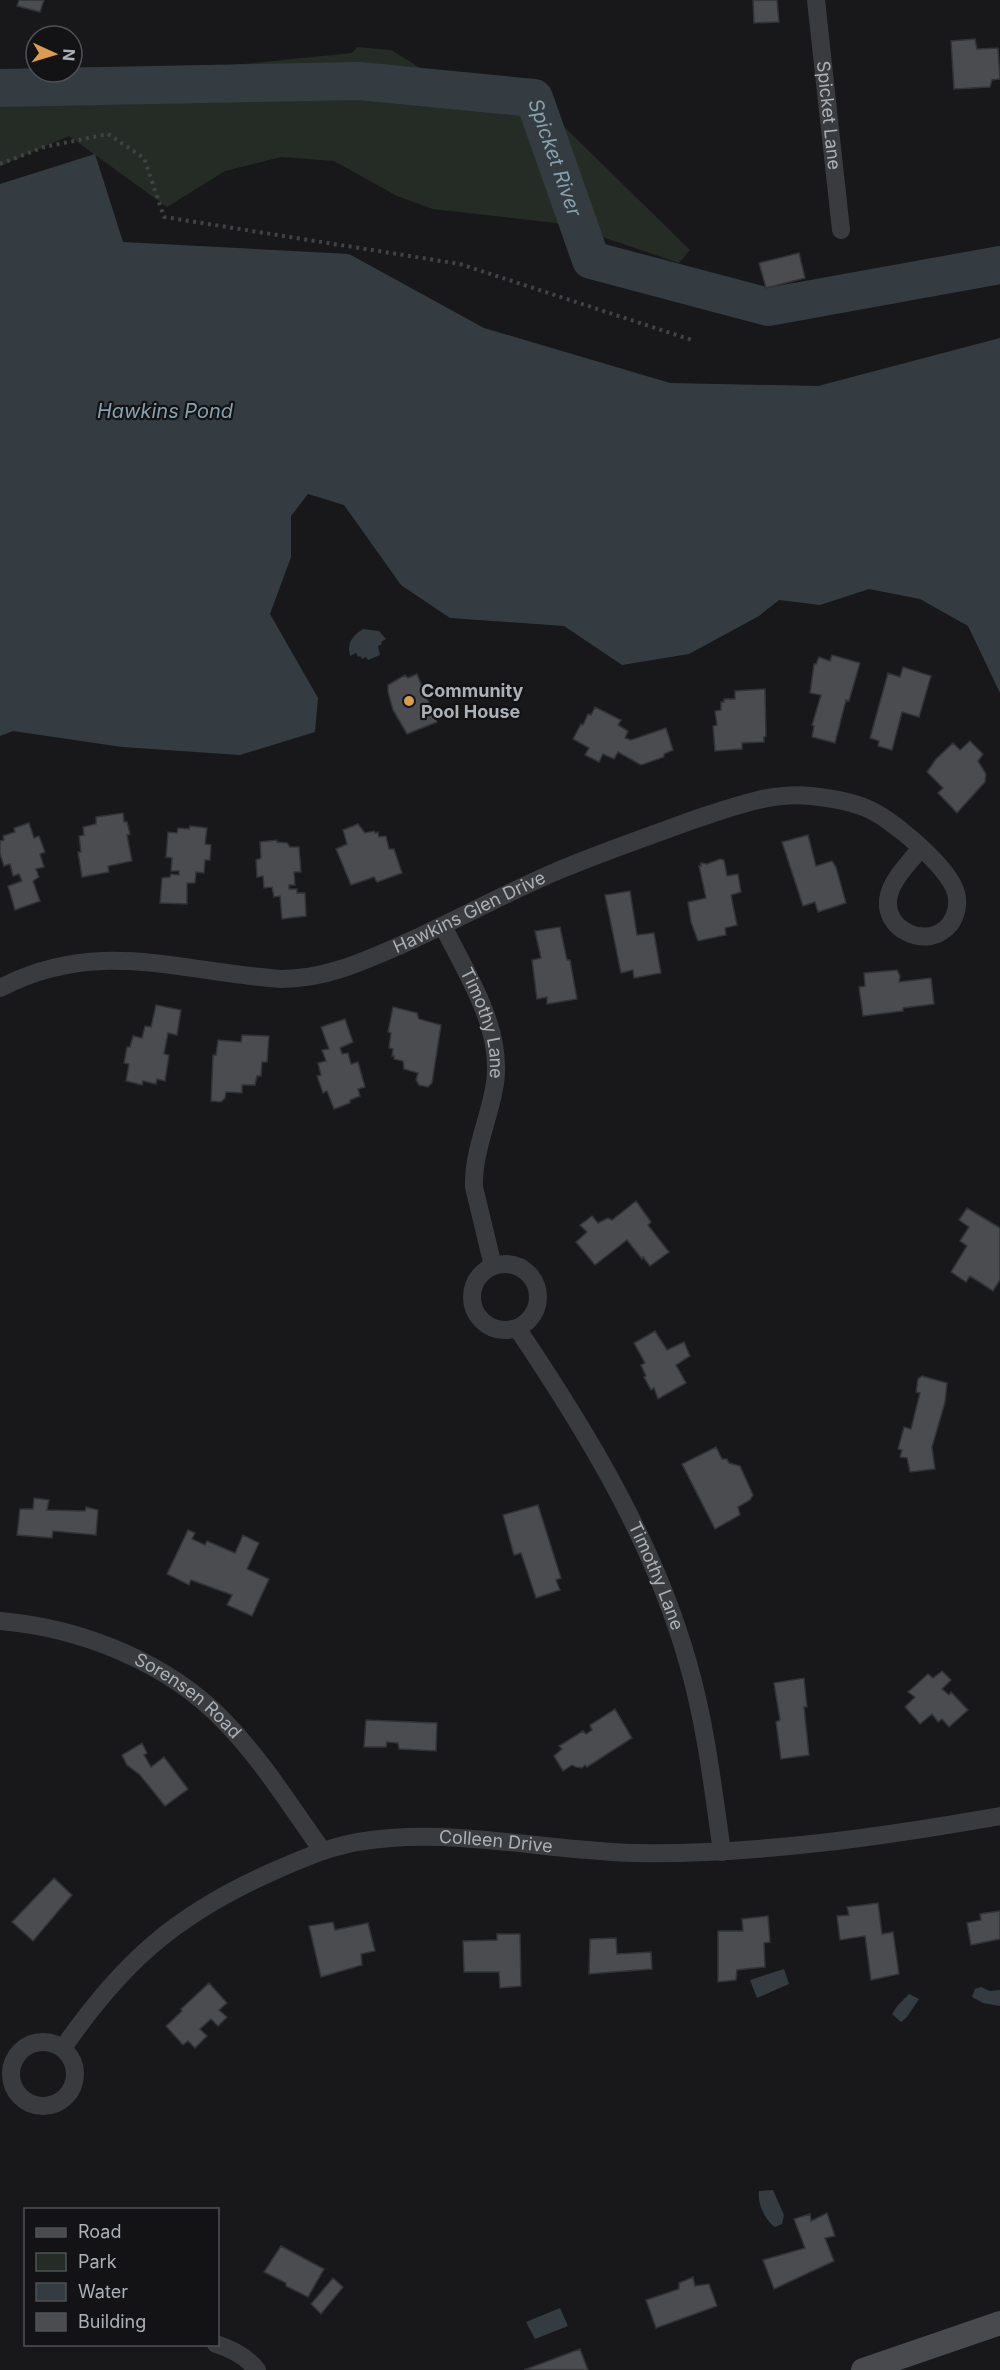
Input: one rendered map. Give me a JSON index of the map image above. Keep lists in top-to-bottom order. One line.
{"streets":{"street":["Spicket Lane","Hawkins Glen Drive","Timothy Lane","Sorensen Road","Colleen Drive"]},"crossings":[["Hawkins Glen Drive","Timothy Lane"],["Timothy Lane","Colleen Drive"],["Sorensen Road","Colleen Drive"]],"water":["Spicket River","Hawkins Pond"],"places":["Community Pool House"],"legend":["Road","Park","Water","Building"],"north":"right"}
